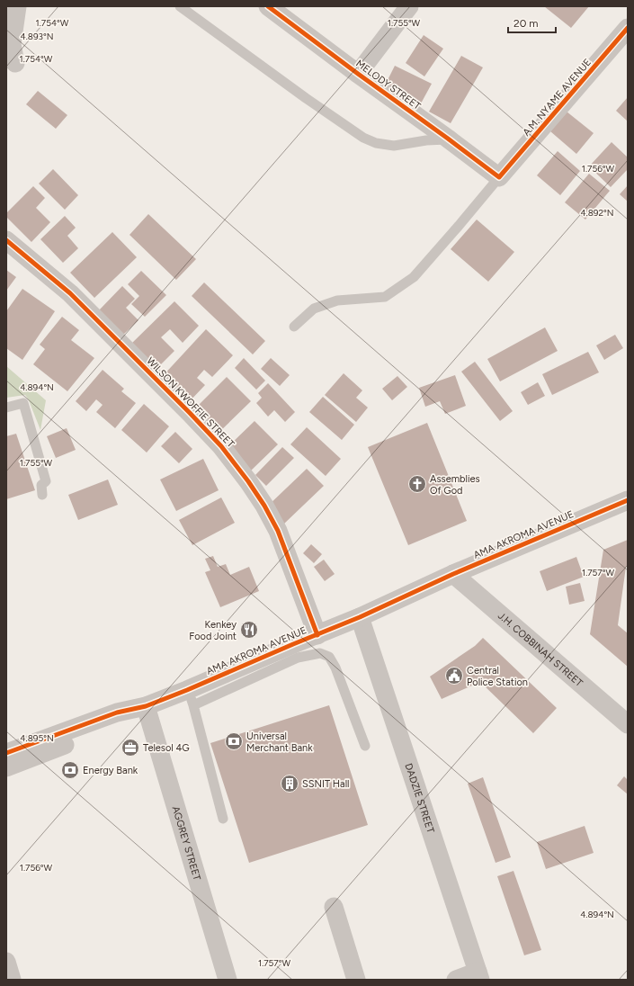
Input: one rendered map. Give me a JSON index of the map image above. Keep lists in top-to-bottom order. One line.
{"streets":{"street":["MELODY STREET","A.M. NYAME AVENUE","WILSON KWOFFIE STREET","AMA AKROMA AVENUE","J.H. COBBINAH STREET","DADZIE STREET","AGGREY STREET"]},"crossings":[["MELODY STREET","A.M. NYAME AVENUE"],["WILSON KWOFFIE STREET","AMA AKROMA AVENUE"],["AMA AKROMA AVENUE","J.H. COBBINAH STREET"],["AMA AKROMA AVENUE","DADZIE STREET"],["AMA AKROMA AVENUE","AGGREY STREET"]],"places":{"church":["Assemblies Of God"],"restaurant":["Kenkey Food Joint"],"public building":["Central Police Station"],"bank":["Universal Merchant Bank","Energy Bank"],"office":["Telesol 4G"],"building":["SSNIT Hall"]},"scale_bar":"20 m","coordinates":["1.754°W","1.755°W","4.893°N","1.756°W","4.892°N","4.894°N","1.757°W","4.895°N"]}
